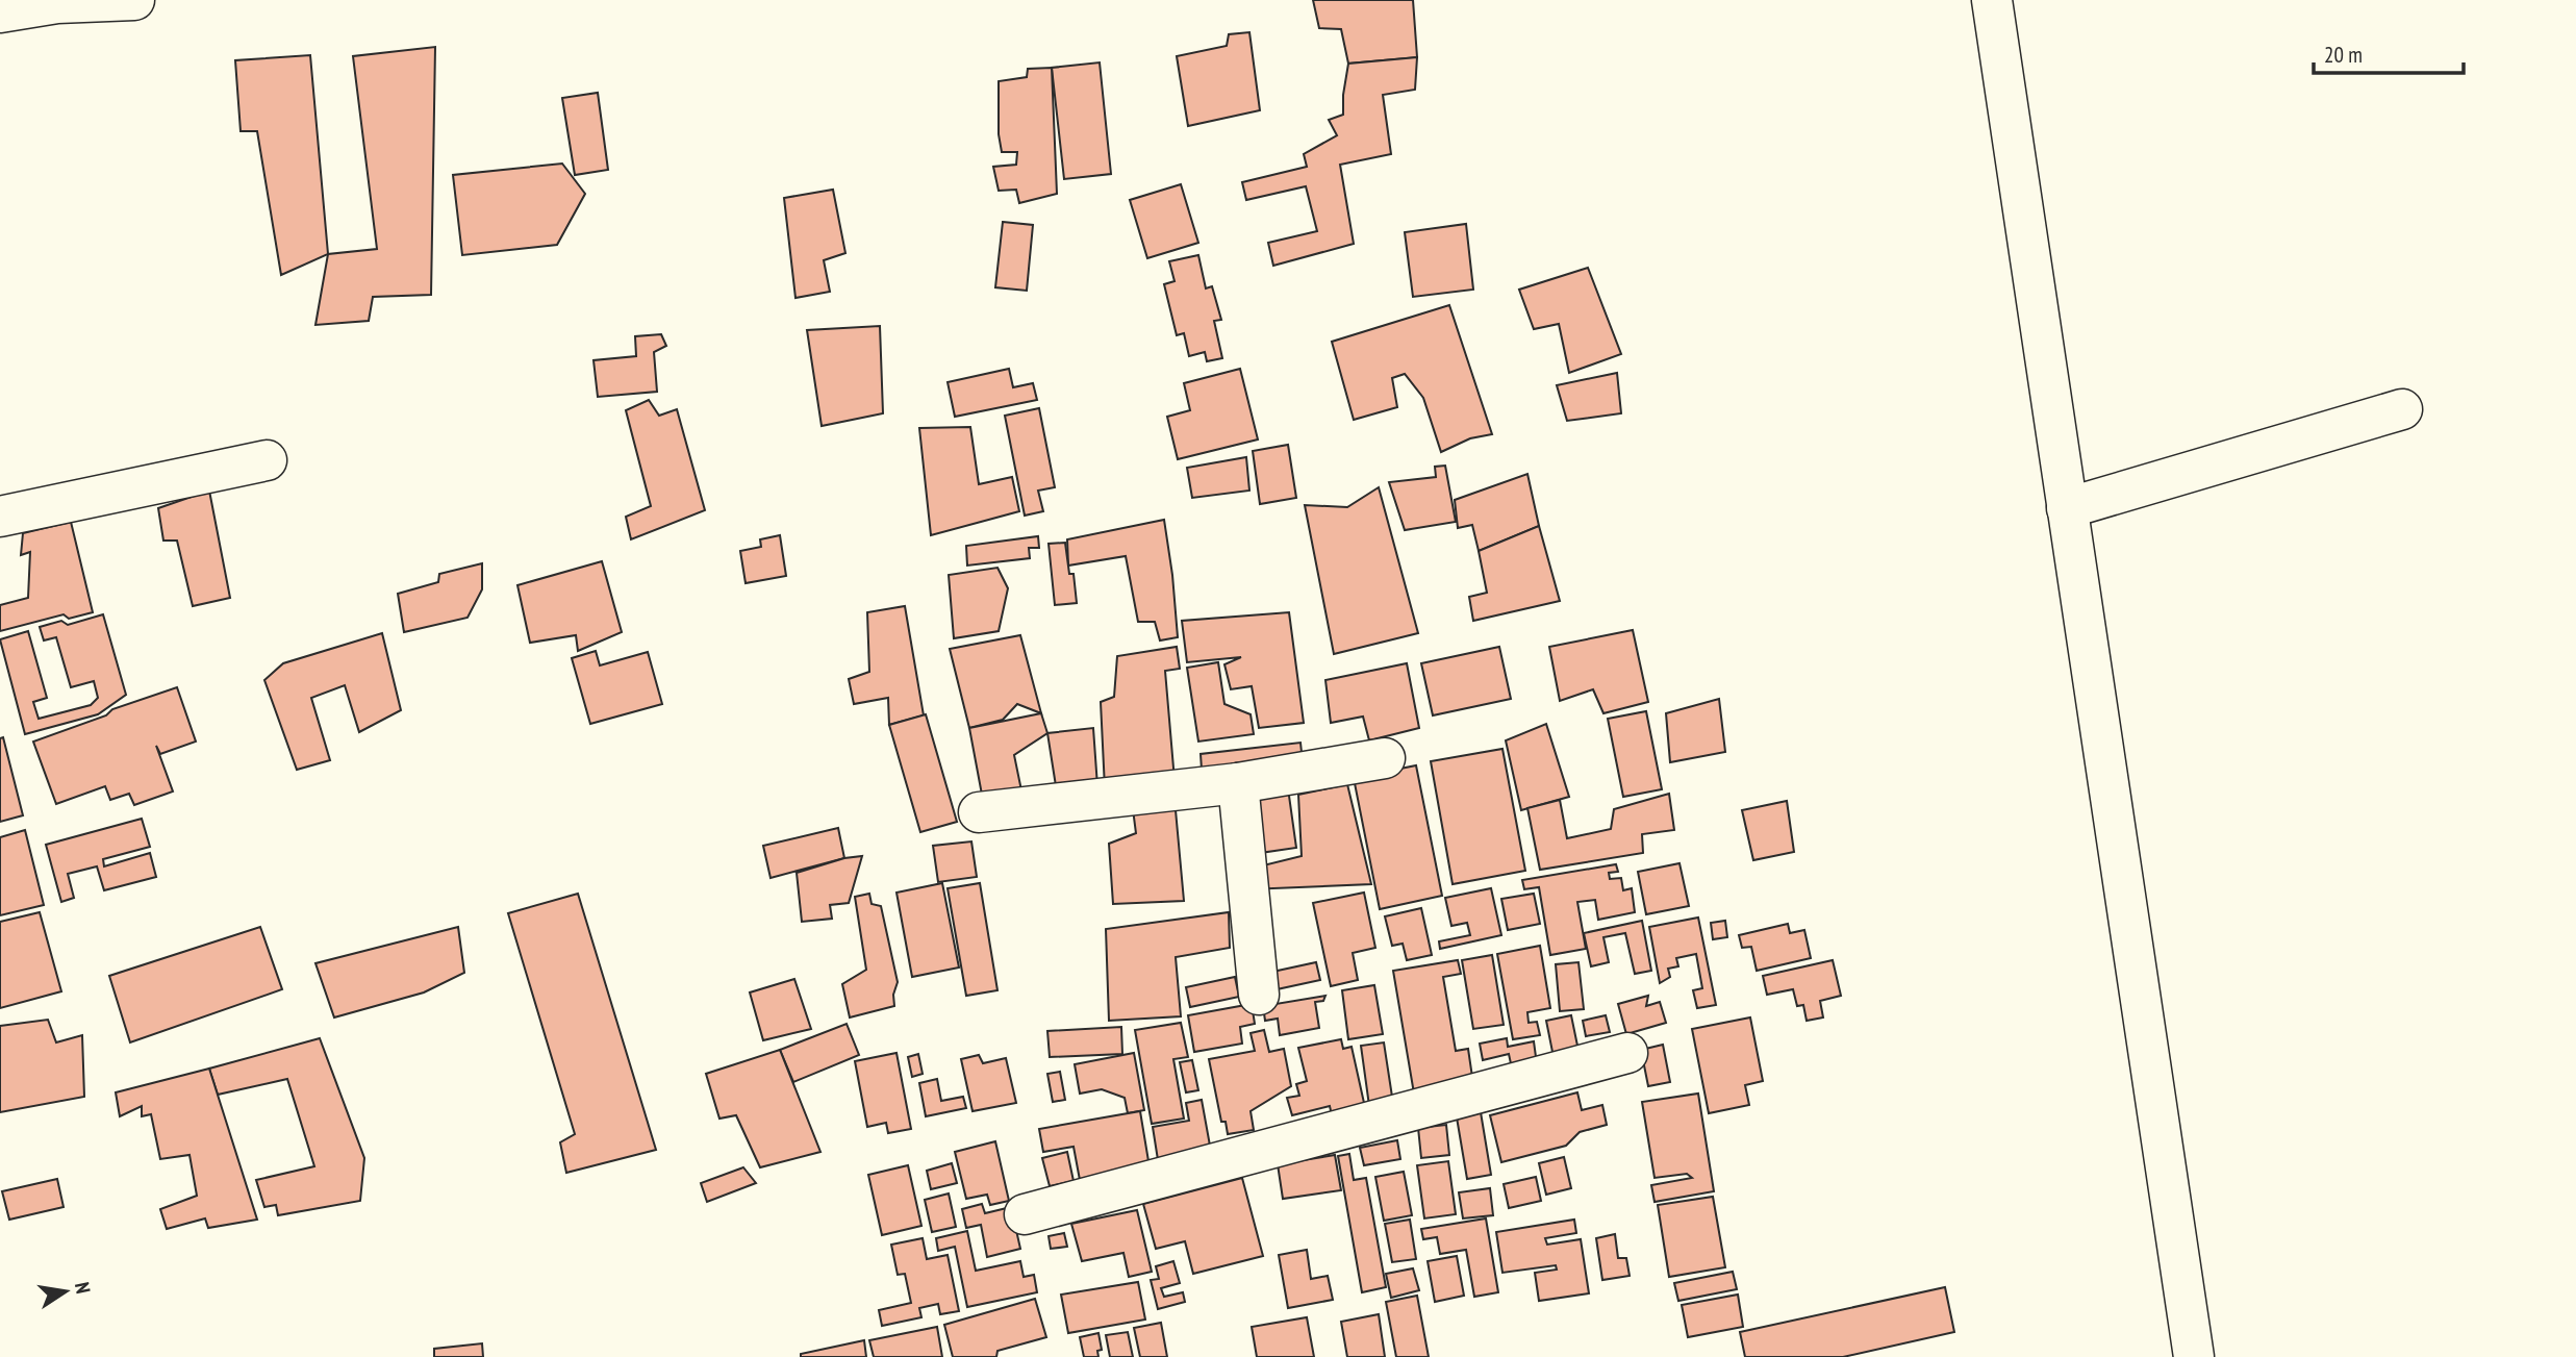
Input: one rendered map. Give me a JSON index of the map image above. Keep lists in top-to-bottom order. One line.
{"scale_bar":"20 m","north":"right"}
